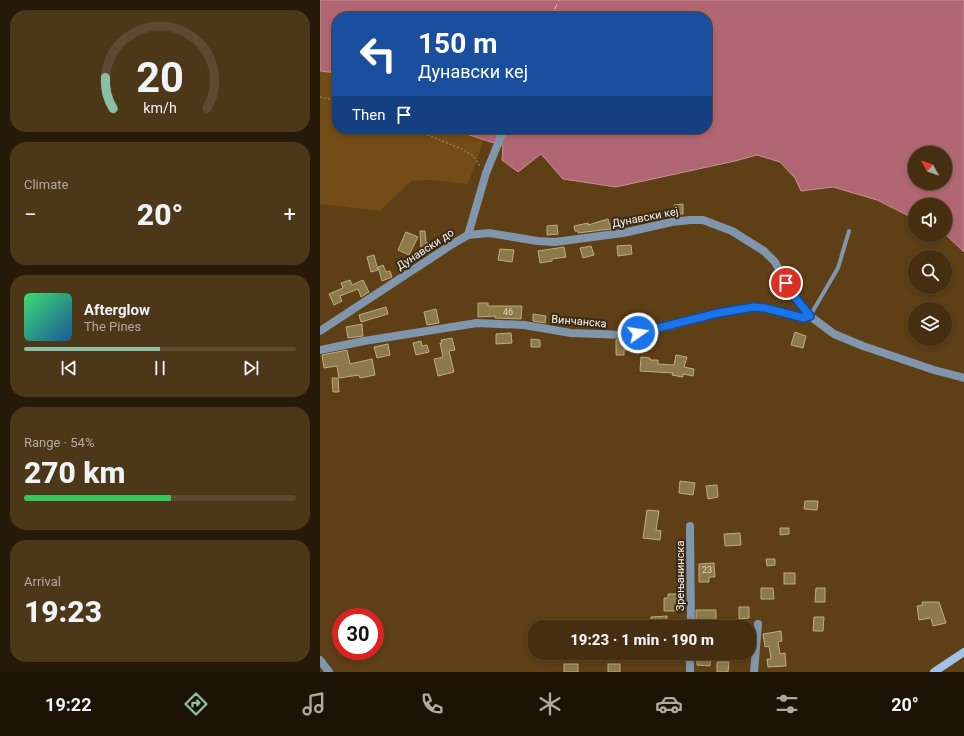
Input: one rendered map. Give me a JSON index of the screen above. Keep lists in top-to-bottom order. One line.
{"streets":{"street":["Дунавски кеј","Дунавски до","Винчанска","Зрењанинска"]},"crossings":[["Дунавски кеј","Дунавски до"],["Дунавски кеј","Винчанска"]],"house_numbers":["46","23"],"north":"top left","page":{"turn":["150 m","Дунавски кеј"],"then":"Then","tile":["Climate",["Range · 54%","270 km"],["Arrival","19:23"]],"heat":["−","20°","+"],"song":["Afterglow","The Pines"],"limit":"30","trip":"19:23 · 1 min · 190 m","tabs":["19:22","20°"],"gauge":["20","km/h"]}}
